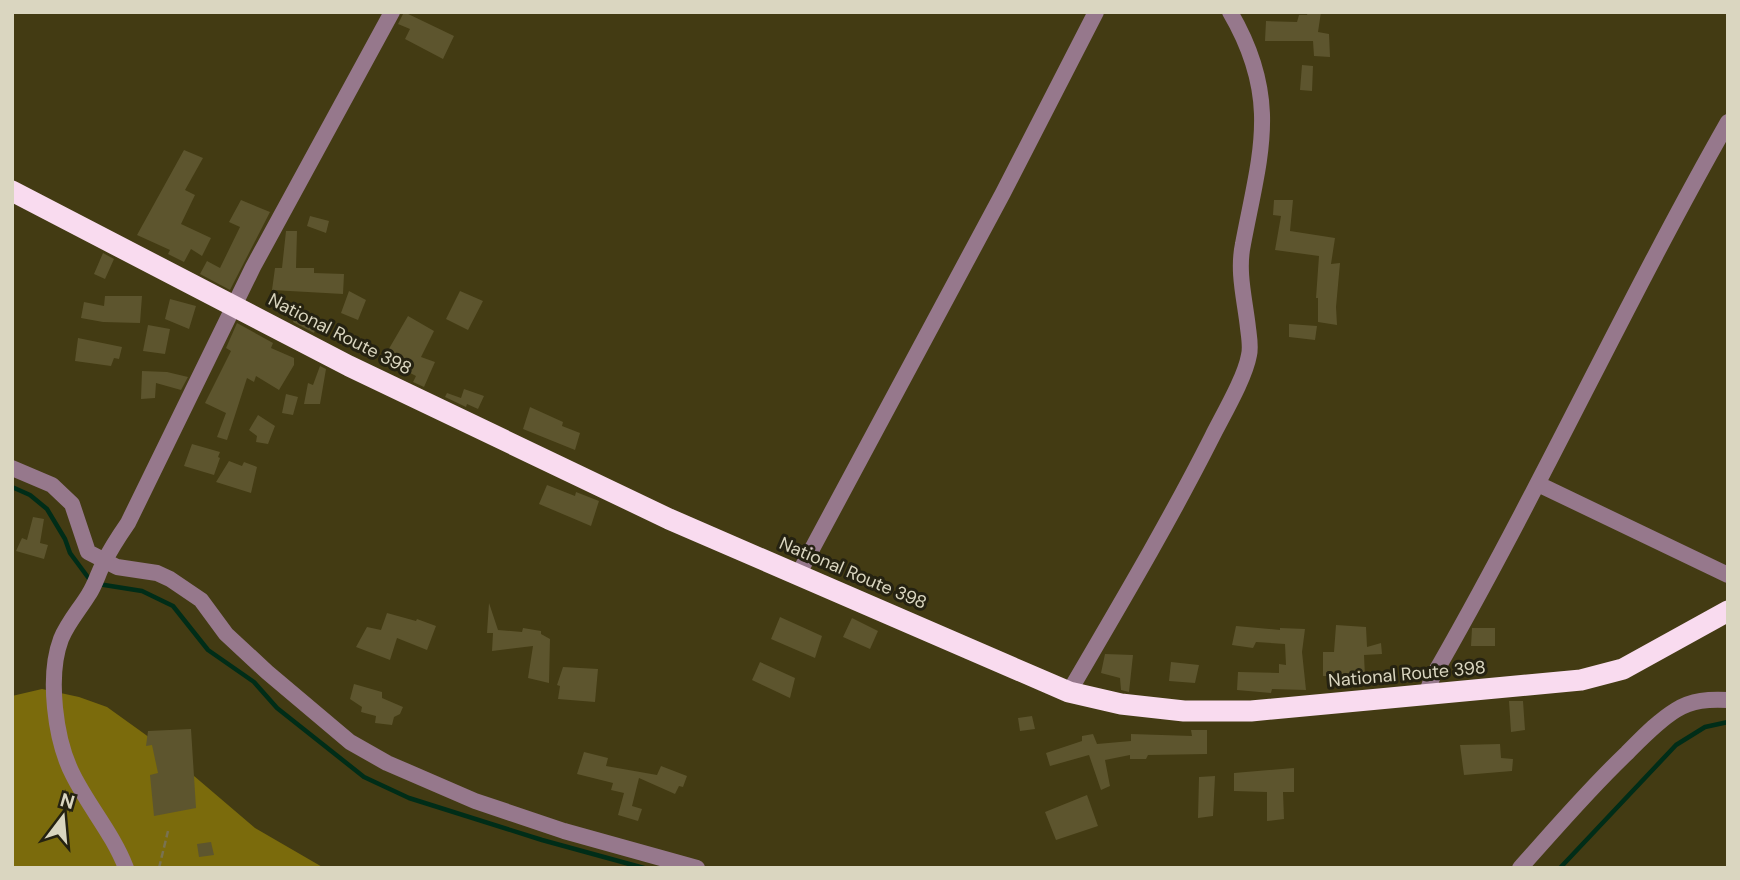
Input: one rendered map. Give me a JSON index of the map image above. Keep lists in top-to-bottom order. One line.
{"streets":{"highway":["National Route 398"]},"north":"top"}
